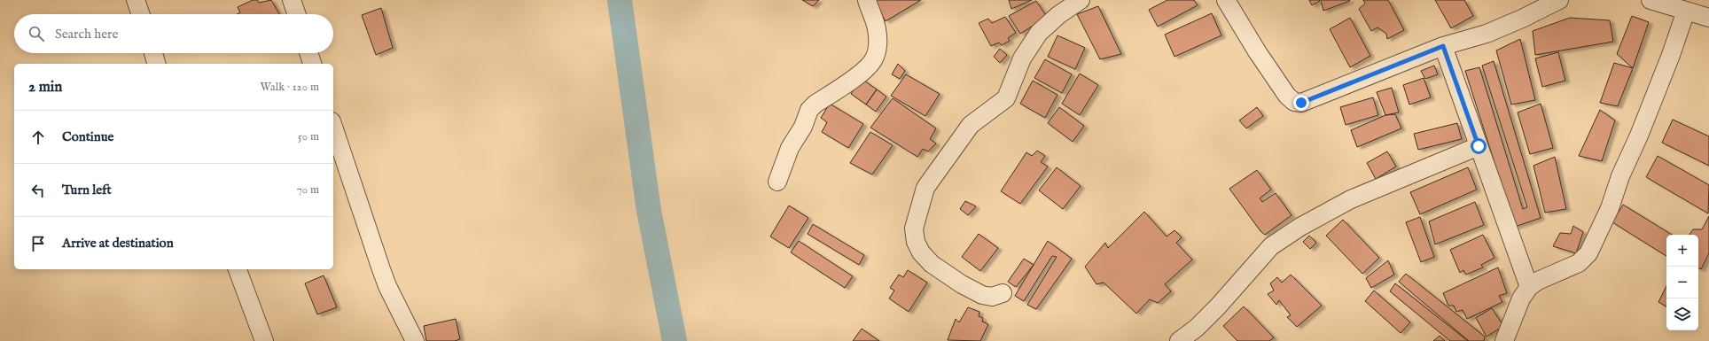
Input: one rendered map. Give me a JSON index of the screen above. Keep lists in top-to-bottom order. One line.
{"page":{"search":"Search here","heading":["2 min","Walk · 120 m"],"list":[["Continue","50 m"],["Turn left","70 m"],"Arrive at destination"],"map_buttons":["+","−"]}}
